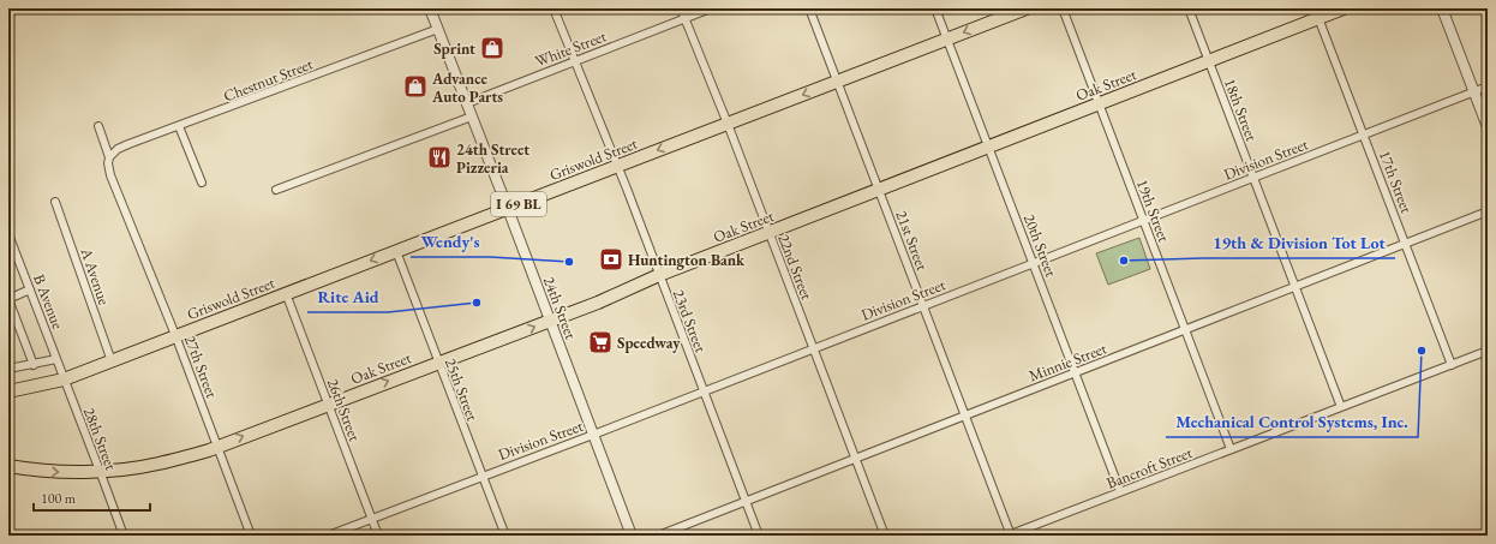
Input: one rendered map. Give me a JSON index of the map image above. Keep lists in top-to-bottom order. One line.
{"streets":{"main road":["Oak Street","Griswold Street","I 69 BL"],"street":["White Street","Chestnut Street","18th Street","Division Street","17th Street","19th Street","21st Street","20th Street","22nd Street","A Avenue","B Avenue","24th Street","23rd Street","Minnie Street","27th Street","25th Street","26th Street","28th Street","Bancroft Street"]},"crossings":[["White Street","22nd Street"],["White Street","24th Street"],["White Street","23rd Street"],["Chestnut Street","24th Street"],["Chestnut Street","27th Street"],["Oak Street","18th Street"],["Oak Street","17th Street"],["Oak Street","19th Street"],["Oak Street","21st Street"],["Oak Street","20th Street"],["Oak Street","22nd Street"],["Oak Street","24th Street"],["Oak Street","23rd Street"],["Oak Street","27th Street"],["Oak Street","25th Street"],["Oak Street","26th Street"],["Oak Street","28th Street"],["18th Street","Division Street"],["18th Street","Minnie Street"],["18th Street","Bancroft Street"],["Griswold Street","21st Street"],["Griswold Street","20th Street"],["Griswold Street","22nd Street"],["Griswold Street","A Avenue"],["Griswold Street","B Avenue"],["Griswold Street","24th Street"],["Griswold Street","23rd Street"],["Griswold Street","27th Street"],["Griswold Street","25th Street"],["Griswold Street","26th Street"],["Griswold Street","28th Street"],["Division Street","17th Street"],["Division Street","19th Street"],["Division Street","21st Street"],["Division Street","20th Street"],["Division Street","22nd Street"],["Division Street","24th Street"],["Division Street","23rd Street"],["Division Street","25th Street"],["Division Street","26th Street"],["17th Street","Minnie Street"],["17th Street","Bancroft Street"],["19th Street","Minnie Street"],["19th Street","Bancroft Street"],["21st Street","Minnie Street"],["21st Street","Bancroft Street"],["20th Street","Minnie Street"],["20th Street","Bancroft Street"],["22nd Street","Minnie Street"],["B Avenue","28th Street"],["23rd Street","Minnie Street"]],"one_way":["Griswold Street"],"places":{"shop":["Sprint","Advance Auto Parts"],"restaurant":["24th Street Pizzeria"],"bank":["Huntington Bank"],"other":["19th & Division Tot Lot","Wendy's","Rite Aid","Mechanical Control Systems, Inc."],"supermarket":["Speedway"]},"scale_bar":"100 m"}
